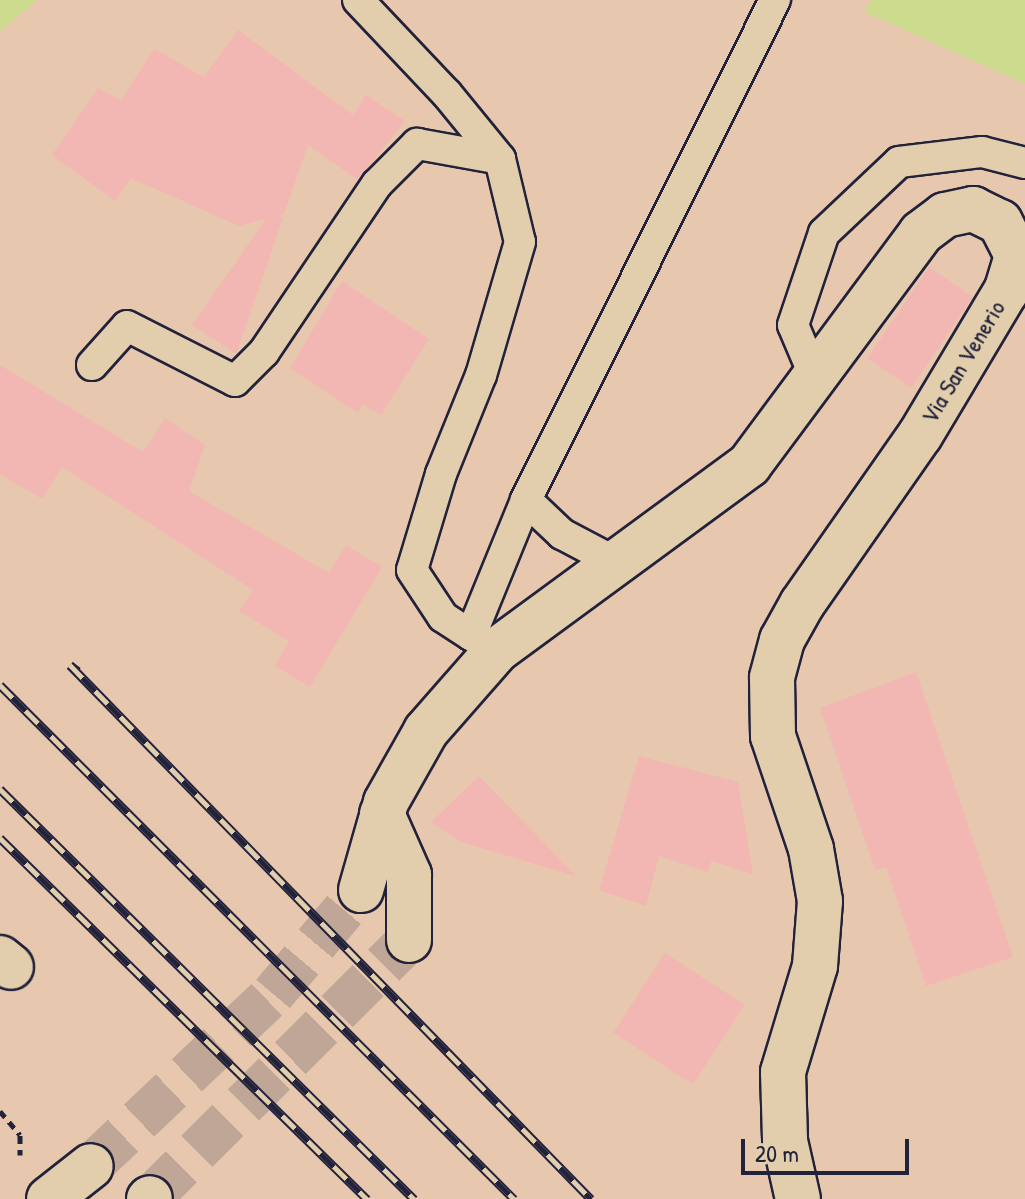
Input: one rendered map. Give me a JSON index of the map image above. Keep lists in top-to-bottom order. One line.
{"streets":{"street":["Via San Venerio"]},"scale_bar":"20 m"}
